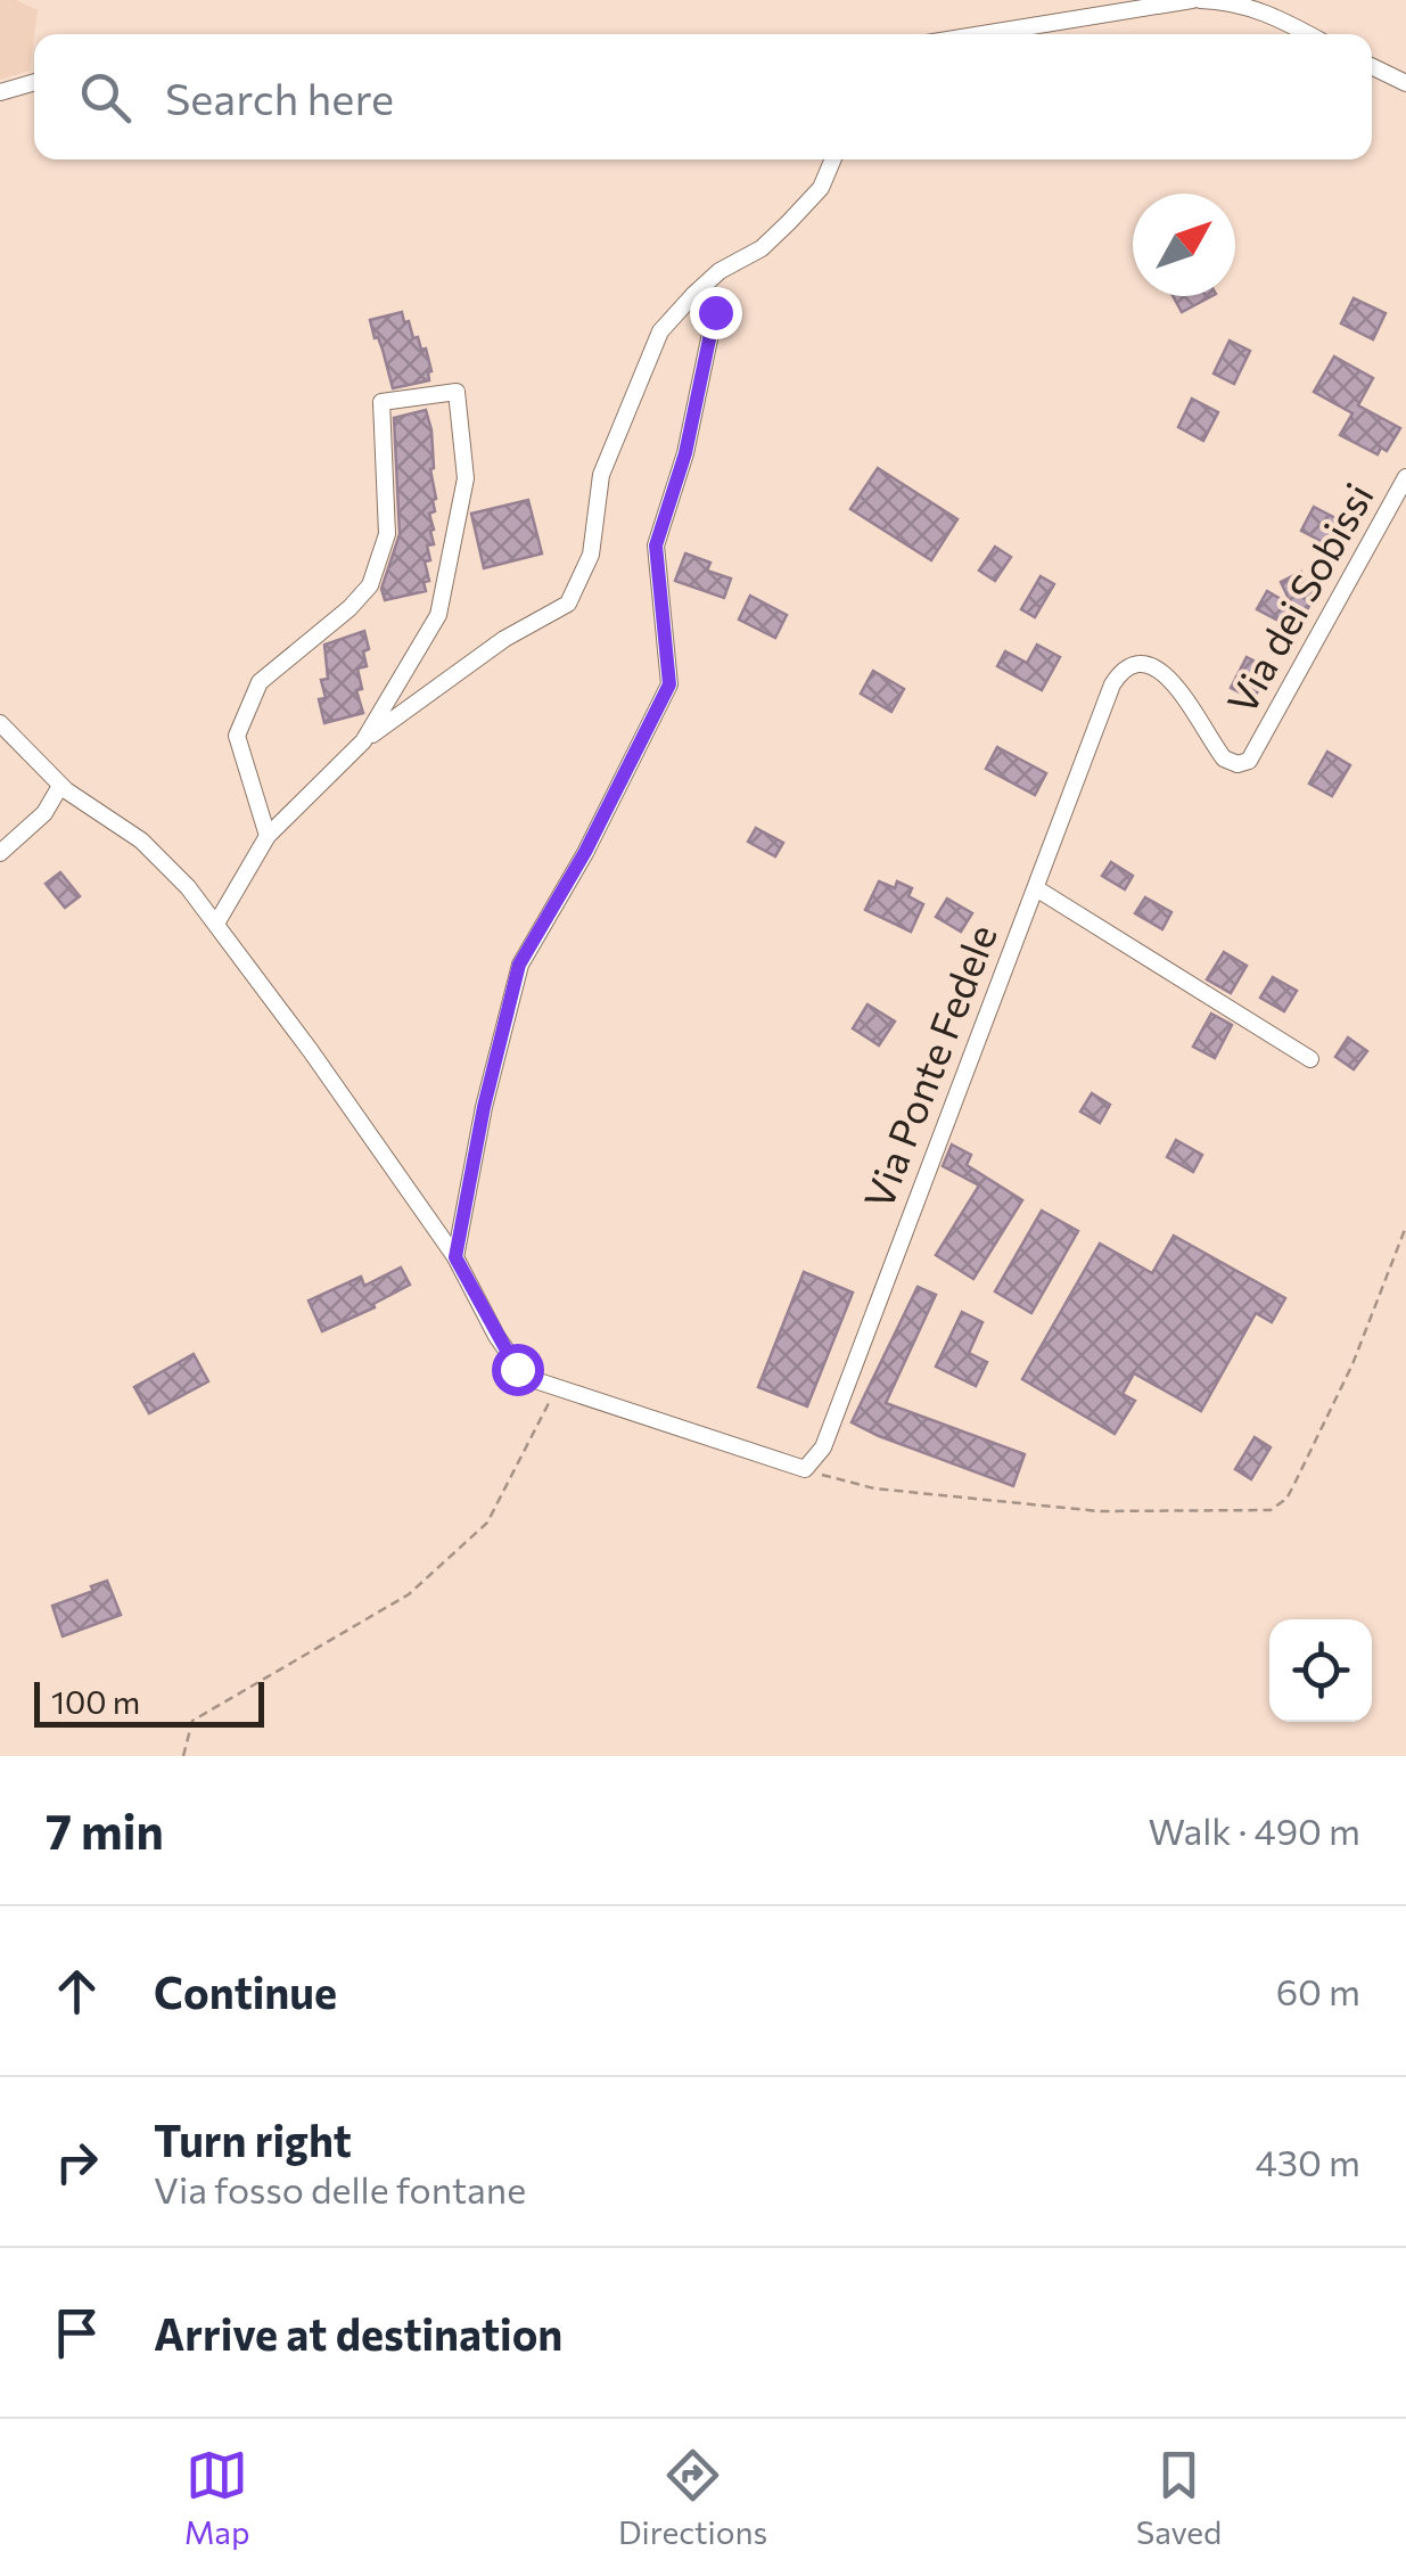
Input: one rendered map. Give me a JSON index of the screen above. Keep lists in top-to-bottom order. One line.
{"streets":{"street":["Via dei Sobissi","Via Ponte Fedele"]},"crossings":[["Via dei Sobissi","Via Ponte Fedele"]],"scale_bar":"100 m","north":"top right","page":{"search":"Search here","scale":"100 m","heading":["7 min","Walk · 490 m"],"list":[["Continue","60 m"],["Turn right","Via fosso delle fontane","430 m"],"Arrive at destination"],"nav":["Map","Directions","Saved"]}}
